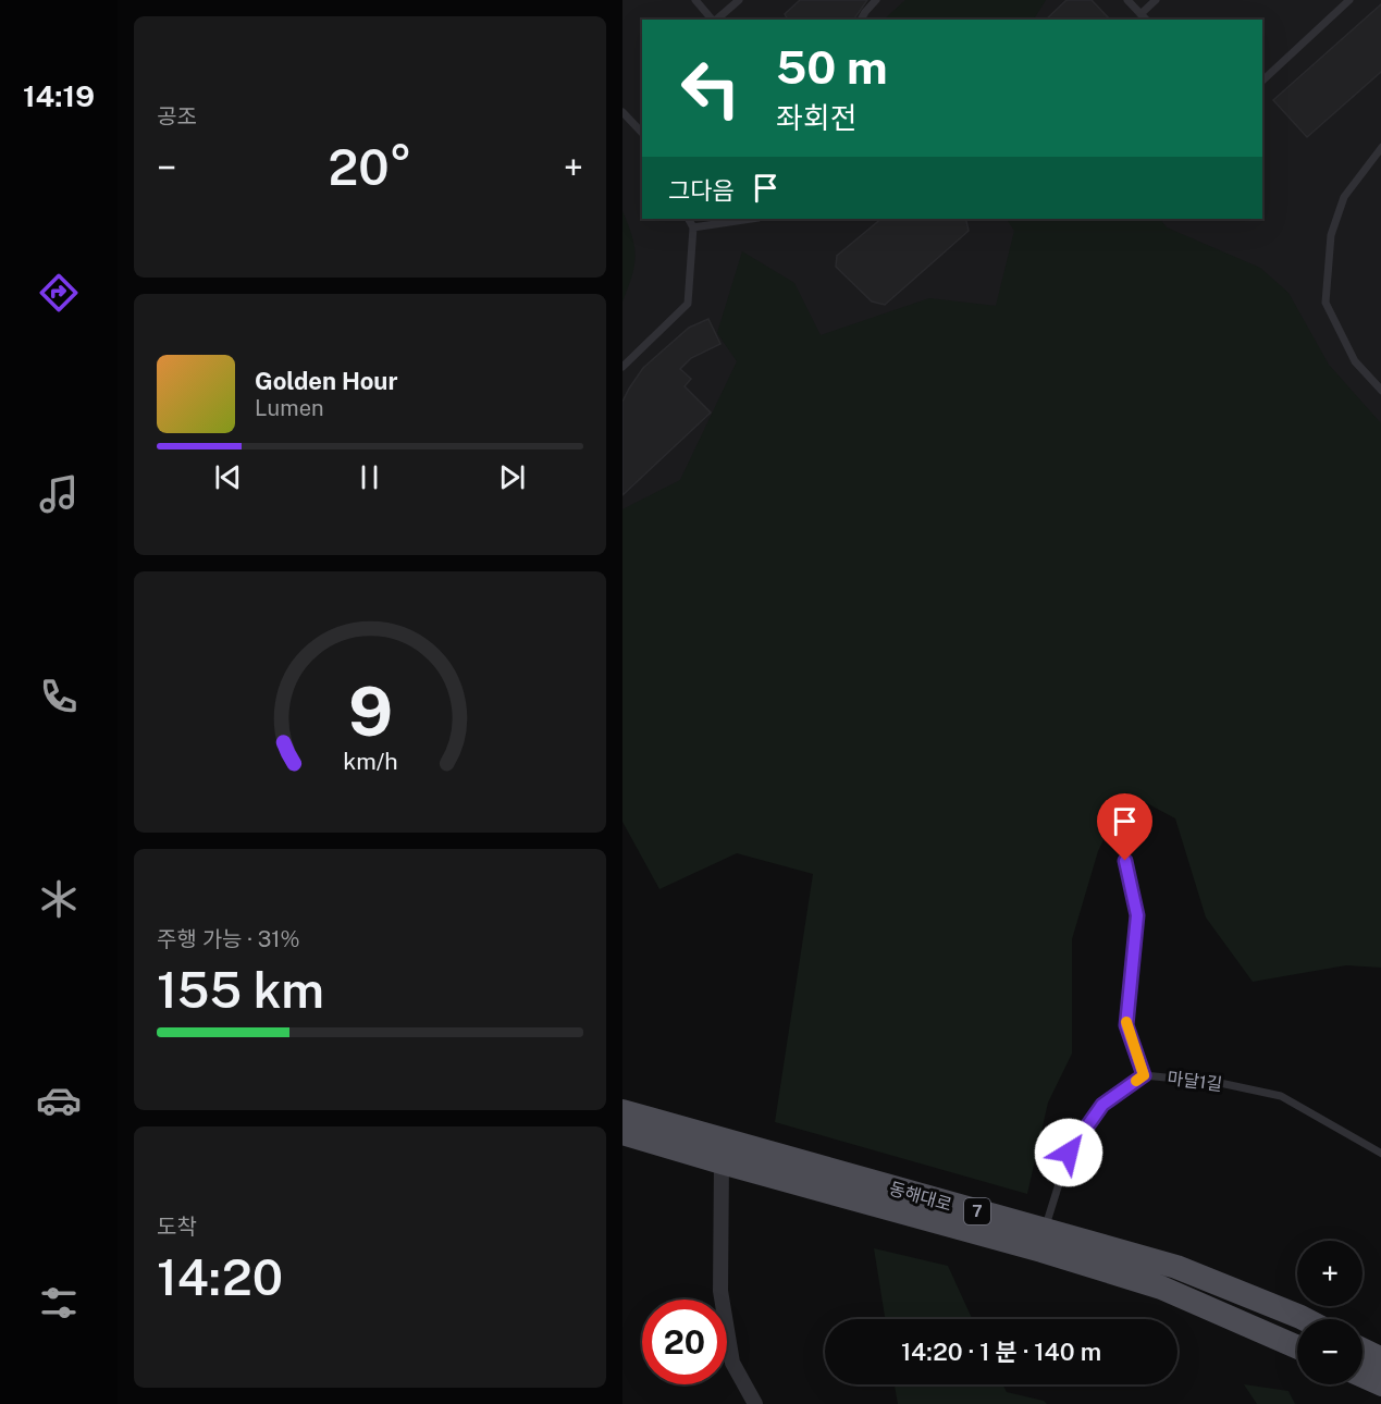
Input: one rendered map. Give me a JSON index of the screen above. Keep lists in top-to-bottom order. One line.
{"streets":{"main road":["동해대로","7"],"lane":["마달1길"]},"crossings":[["마달1길","동해대로"]],"page":{"tabs":"14:19","tile":["공조",["주행 가능 · 31%","155 km"],["도착","14:20"]],"turn":["50 m","좌회전"],"heat":["−","20°","+"],"then":"그다음","song":["Golden Hour","Lumen"],"map_buttons":["+","−"],"limit":"20","trip":"14:20 · 1 분 · 140 m","gauge":["9","km/h"]}}
